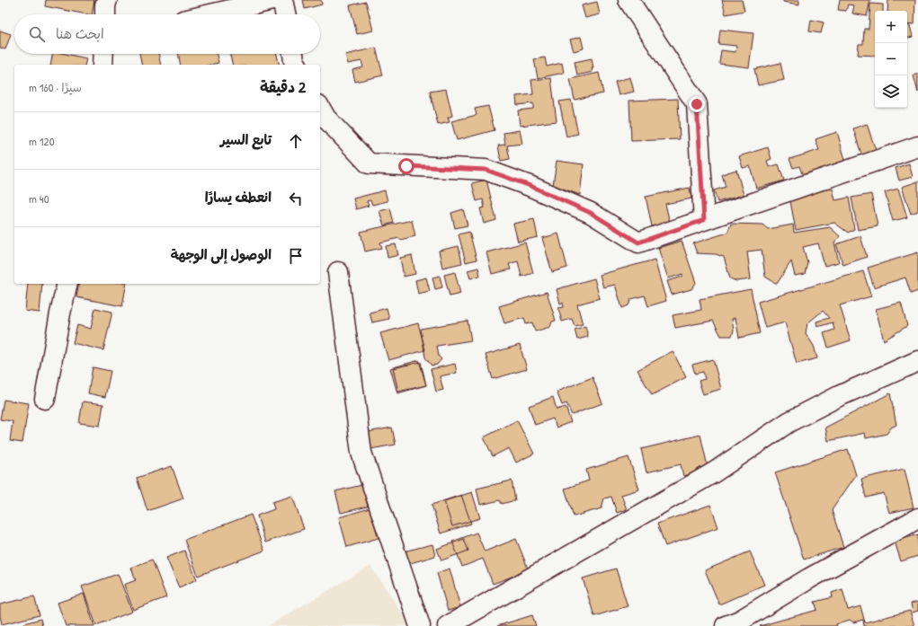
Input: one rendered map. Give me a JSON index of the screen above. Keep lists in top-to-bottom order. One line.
{"page":{"map_buttons":["+","−"],"search":"ابحث هنا","heading":["2 دقيقة","سيرًا · 160 m"],"list":[["تابع السير","120 m"],["انعطف يسارًا","40 m"],"الوصول إلى الوجهة"]}}
